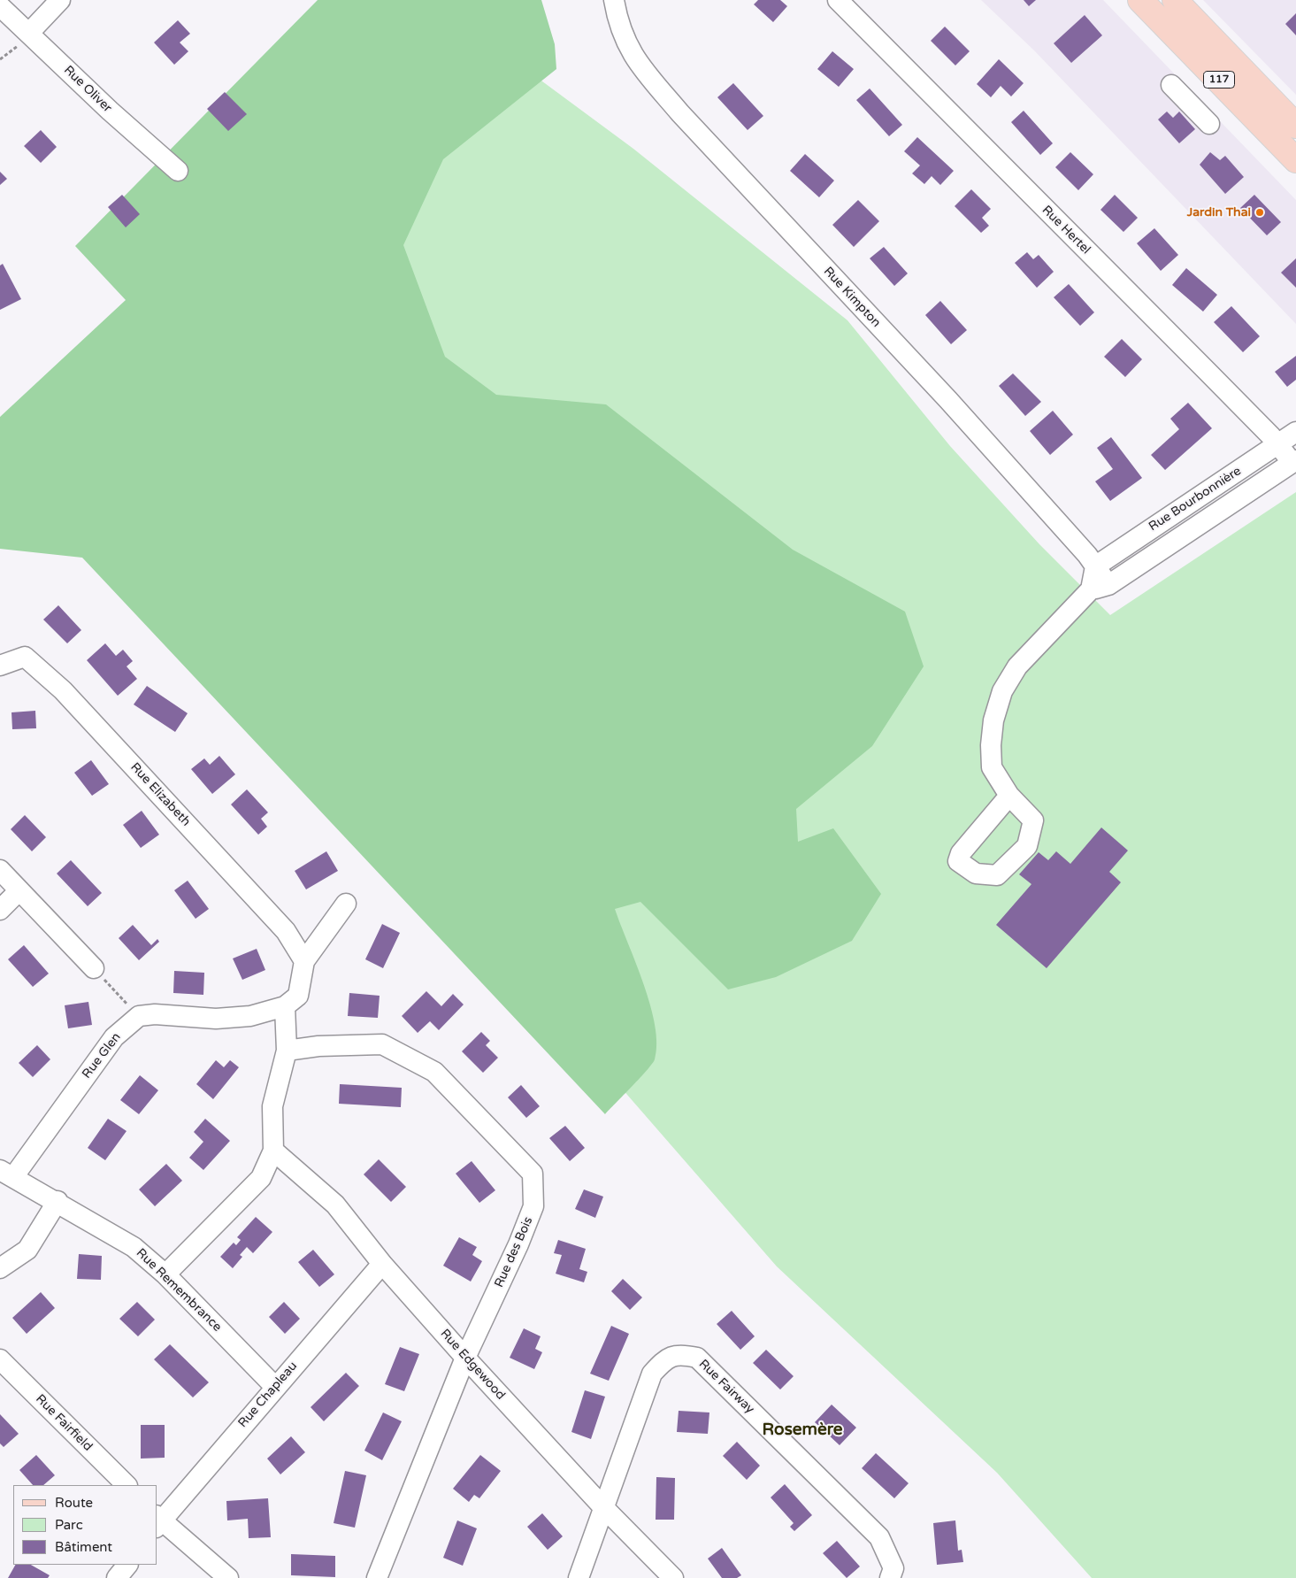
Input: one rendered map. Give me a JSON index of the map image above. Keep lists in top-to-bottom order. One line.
{"streets":{"main road":["117"],"street":["Rue Oliver","Rue Hertel","Rue Kimpton","Rue Bourbonnière","Rue Elizabeth","Rue Glen","Rue des Bois","Rue Remembrance","Rue Edgewood","Rue Fairway","Rue Chapleau","Rue Fairfield"]},"crossings":[["Rue Hertel","Rue Bourbonnière"],["Rue Kimpton","Rue Bourbonnière"],["Rue Glen","Rue Remembrance"],["Rue des Bois","Rue Edgewood"],["Rue Remembrance","Rue Chapleau"],["Rue Edgewood","Rue Fairway"],["Rue Edgewood","Rue Chapleau"]],"districts":["Rosemère"],"places":["Jardin Thai"],"legend":["Route","Parc","Bâtiment"]}
